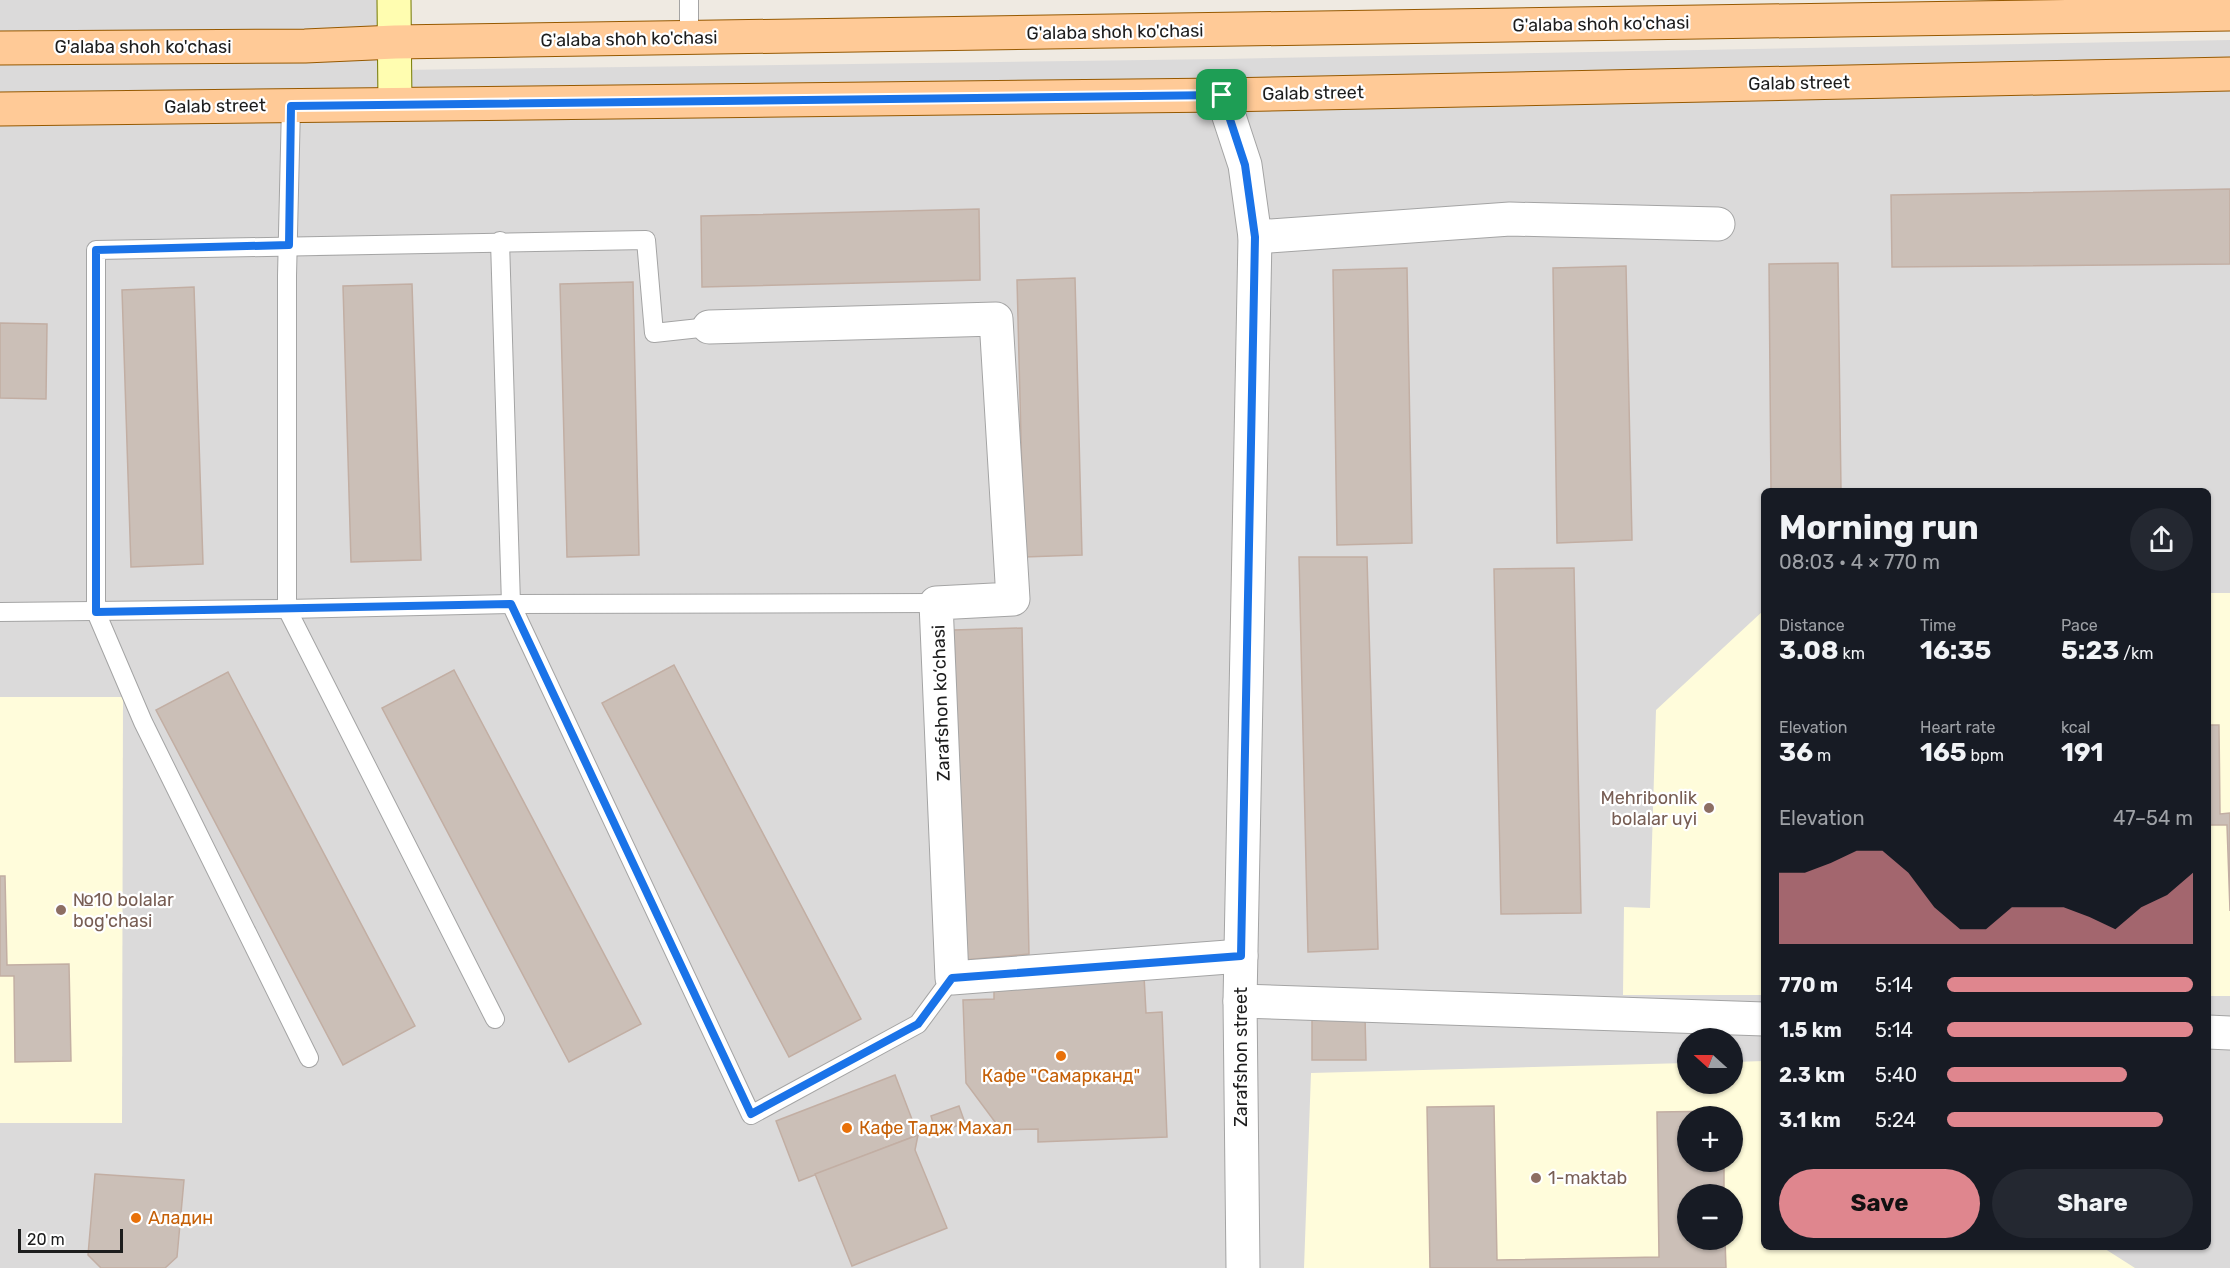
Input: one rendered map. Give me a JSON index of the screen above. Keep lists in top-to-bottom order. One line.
{"streets":{"main road":["G'alaba shoh ko'chasi","Galab street"],"street":["Zarafshon ko‘chasi","Zarafshon street"]},"crossings":[["Galab street","Zarafshon street"]],"places":["Mehribonlik bolalar uyi","№10 bolalar bog'chasi","Кафе \"Самарканд\"","Кафе Тадж Махал","1-maktab","Аладин"],"scale_bar":"20 m","north":"left","page":{"heading":["Morning run","08:03 · 4 × 770 m"],"stats":[["Distance","3.08 km"],["Time","16:35"],["Pace","5:23 /km"],["Elevation","36 m"],["Heart rate","165 bpm"],["kcal","191"]],"chart":["Elevation","47–54 m"],"list":[{"name":"770 m","note":"5:14"},{"name":"1.5 km","note":"5:14"},{"name":"2.3 km","note":"5:40"},{"name":"3.1 km","note":"5:24"}],"map_buttons":["+","−"],"buttons":["Save","Share"],"scale":"20 m"}}
